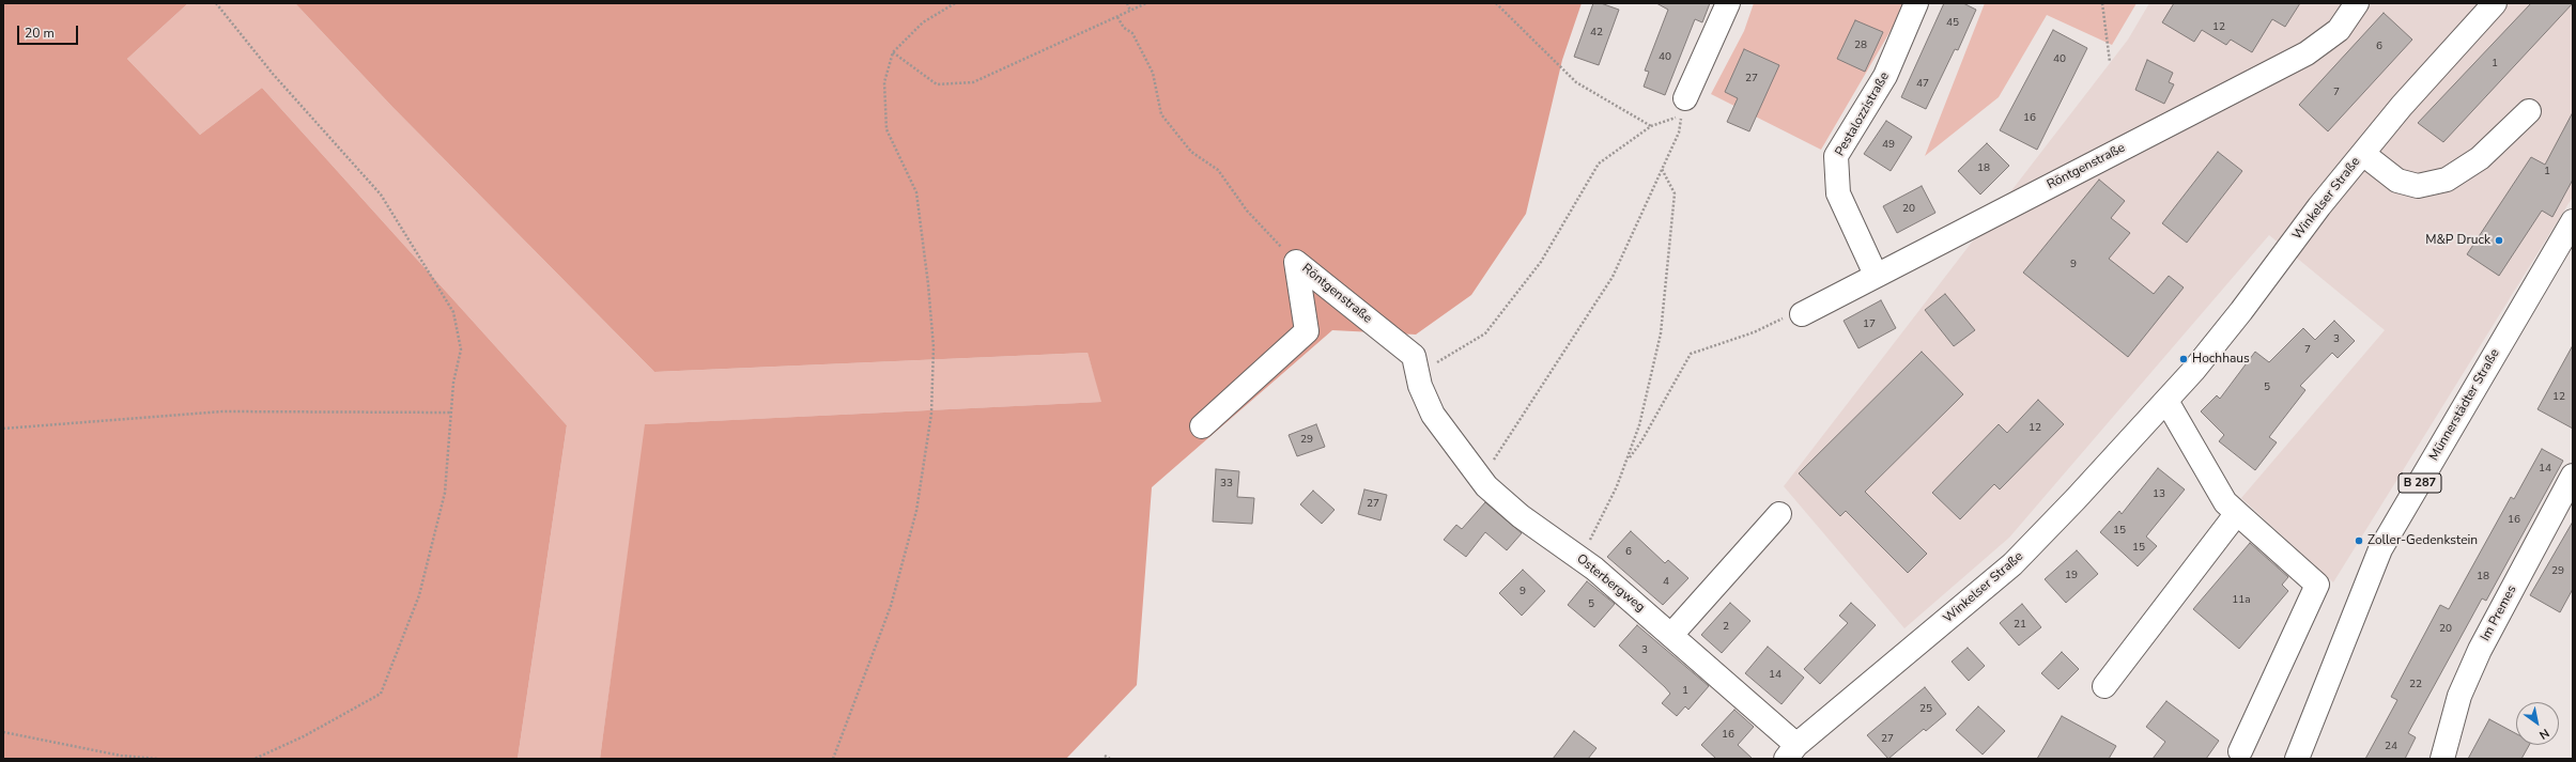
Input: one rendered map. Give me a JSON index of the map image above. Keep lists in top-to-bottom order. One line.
{"streets":{"street":["Pestalozzistraße","Röntgenstraße","Winkelser Straße","Münnerstädter Straße","B 287","Osterbergweg","Im Premes"]},"crossings":[["Pestalozzistraße","Röntgenstraße"],["Röntgenstraße","Osterbergweg"],["Winkelser Straße","Osterbergweg"]],"places":["M&P Druck","Hochhaus","Zoller-Gedenkstein"],"house_numbers":["45","12","42","28","6","40","40","1","27","47","7","16","49","18","1","20","9","17","3","7","5","12","12","29","14","33","13","27","16","15","15","6","29","19","18","4","9","11a","5","21","2","20","3","14","22","1","25","16","27","24"],"scale_bar":"20 m","north":"bottom right"}
